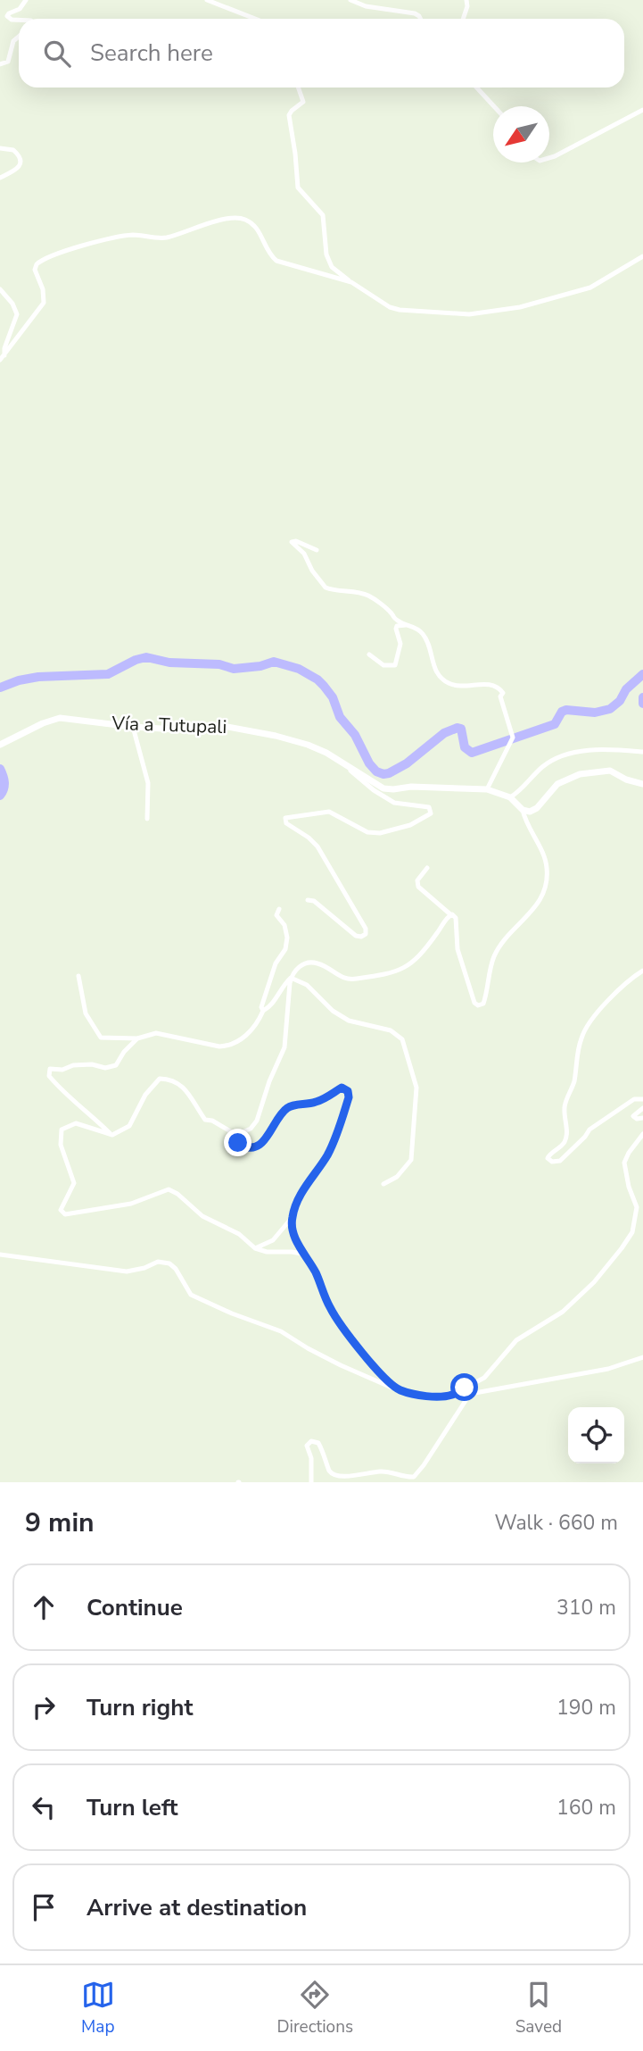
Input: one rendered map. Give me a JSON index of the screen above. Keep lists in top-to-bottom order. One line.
{"streets":{"street":["Vía a Tutupali"]},"north":"bottom left","page":{"search":"Search here","heading":["9 min","Walk · 660 m"],"list":[["Continue","310 m"],["Turn right","190 m"],["Turn left","160 m"],"Arrive at destination"],"nav":["Map","Directions","Saved"]}}
